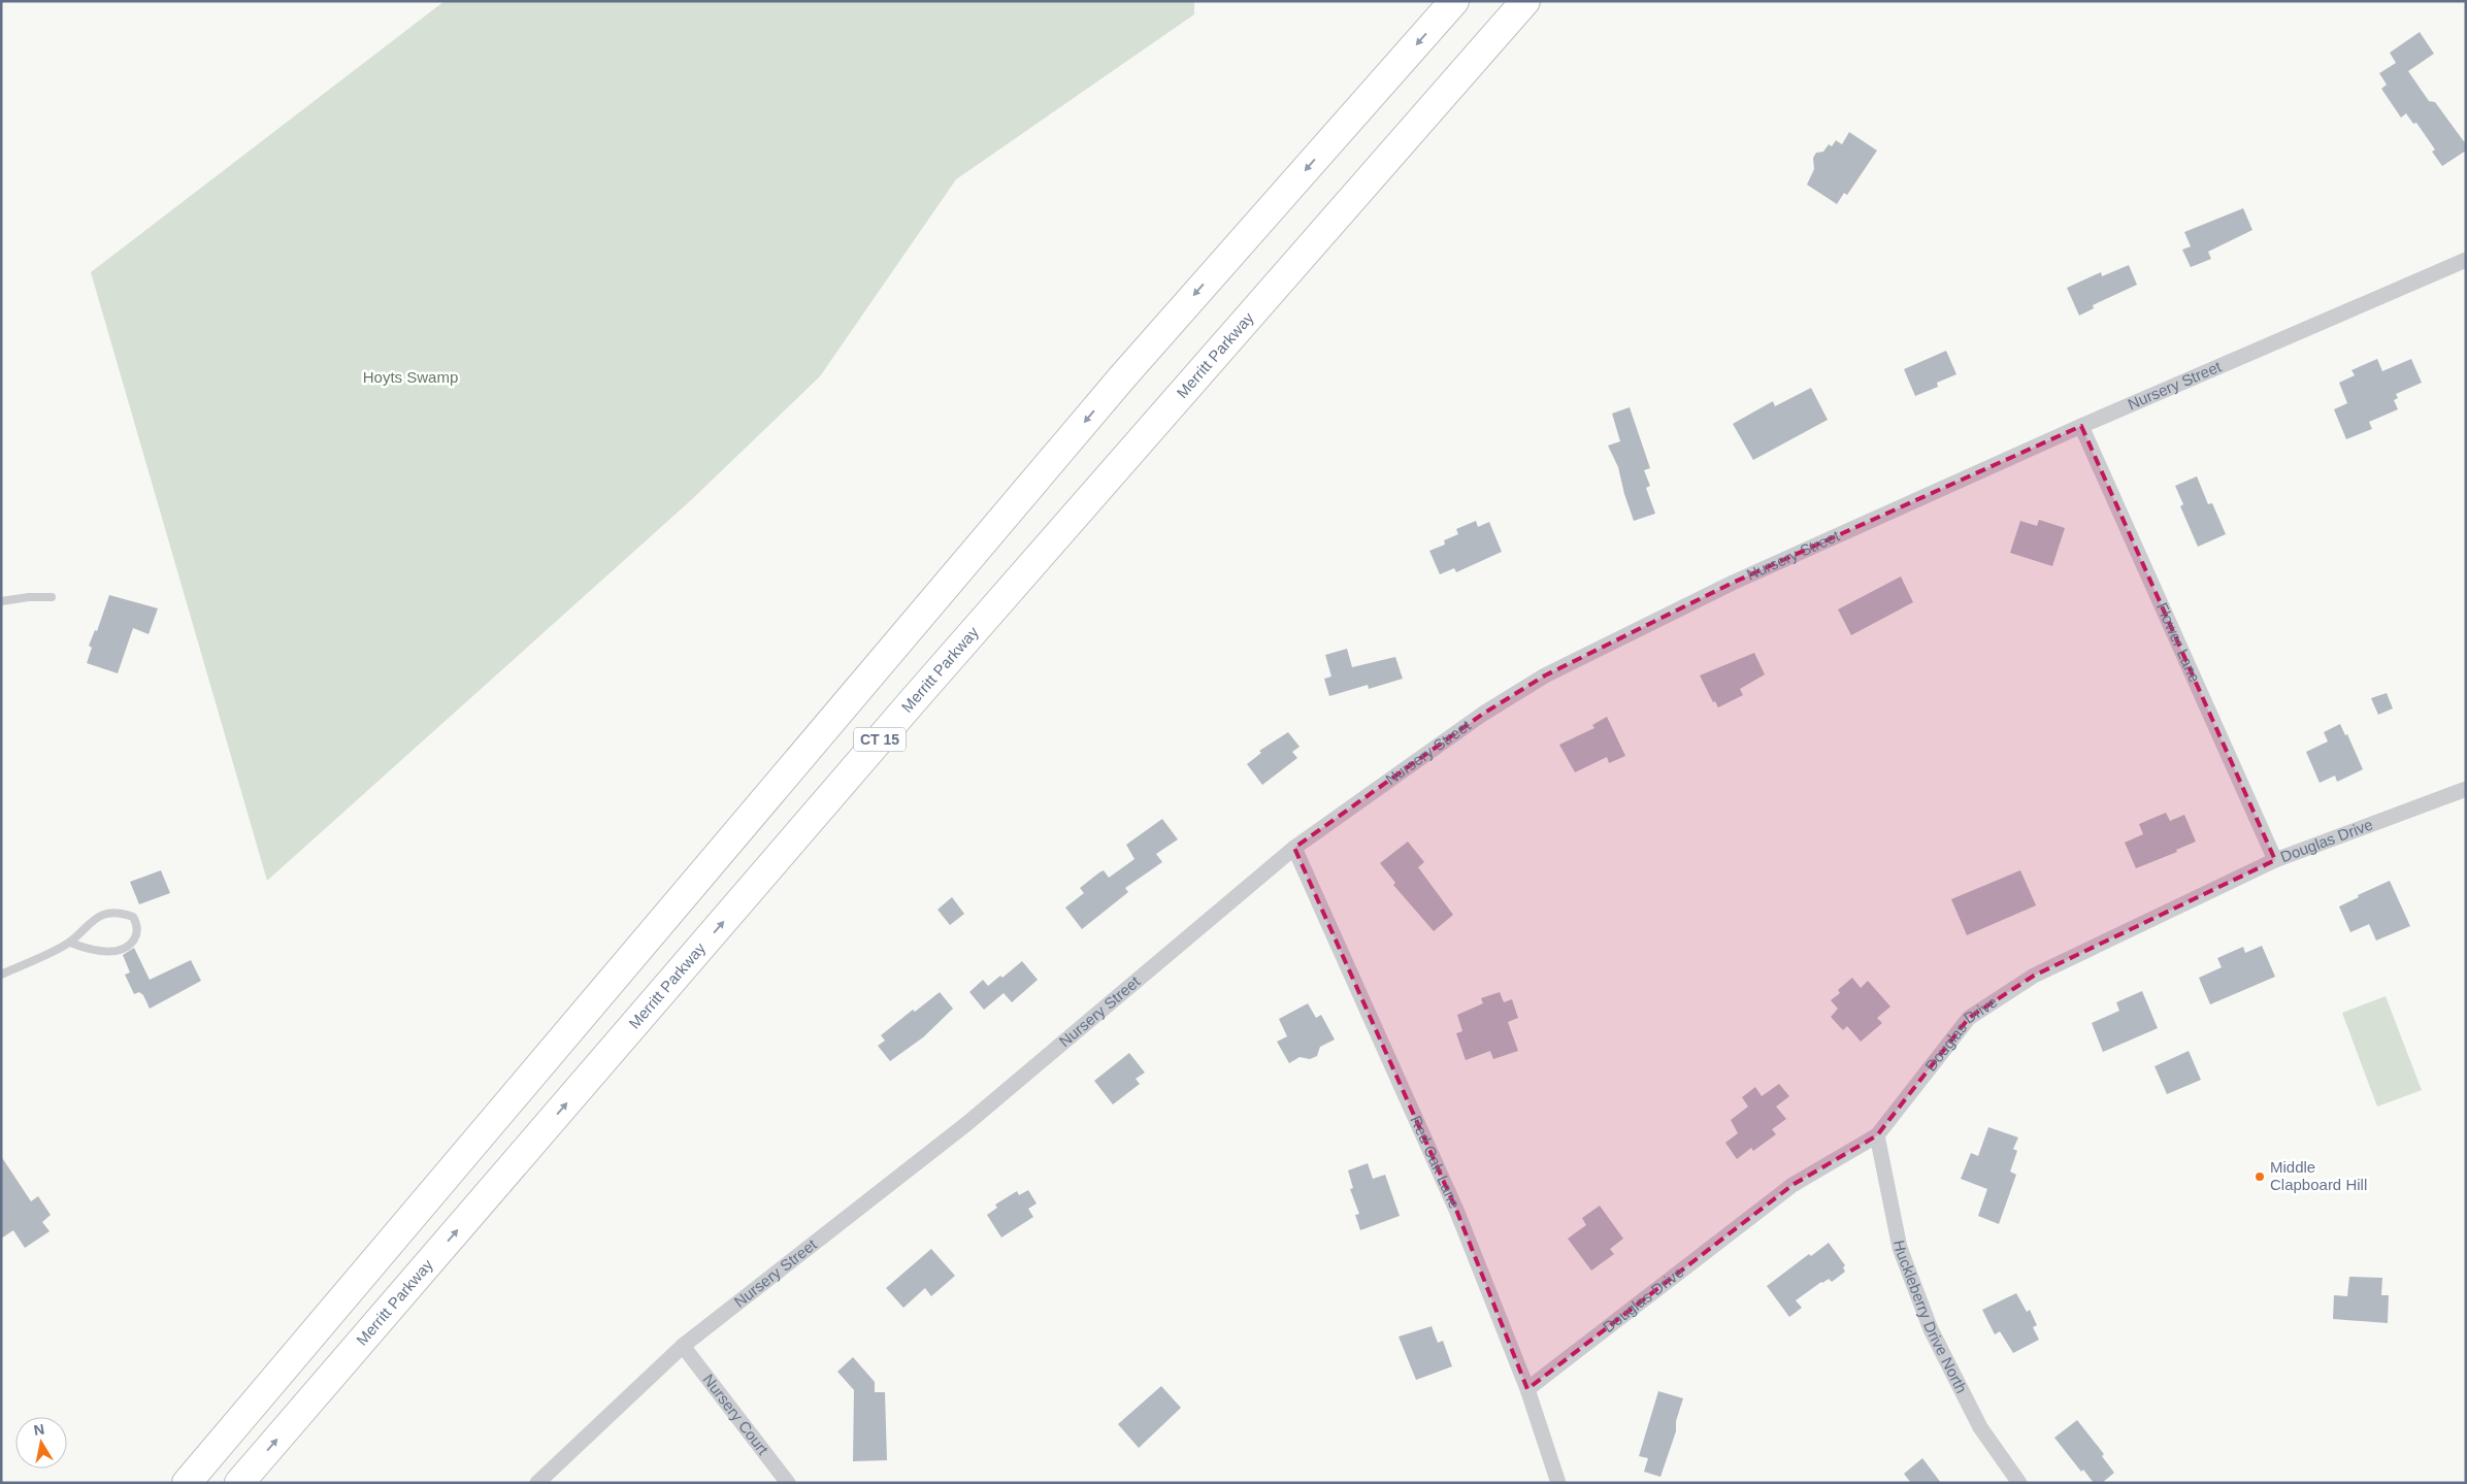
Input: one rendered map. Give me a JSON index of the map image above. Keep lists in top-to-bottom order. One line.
{"streets":{"highway":["Merritt Parkway","CT 15"],"street":["Nursery Street","Flower Lane","Douglas Drive","Red Oak Lane","Huckleberry Drive North","Nursery Court"]},"crossings":[["Nursery Street","Flower Lane"],["Nursery Street","Red Oak Lane"],["Nursery Street","Nursery Court"],["Flower Lane","Douglas Drive"],["Douglas Drive","Red Oak Lane"],["Douglas Drive","Huckleberry Drive North"]],"parks":["Hoyts Swamp"],"places":["Middle Clapboard Hill"],"north":"top"}
